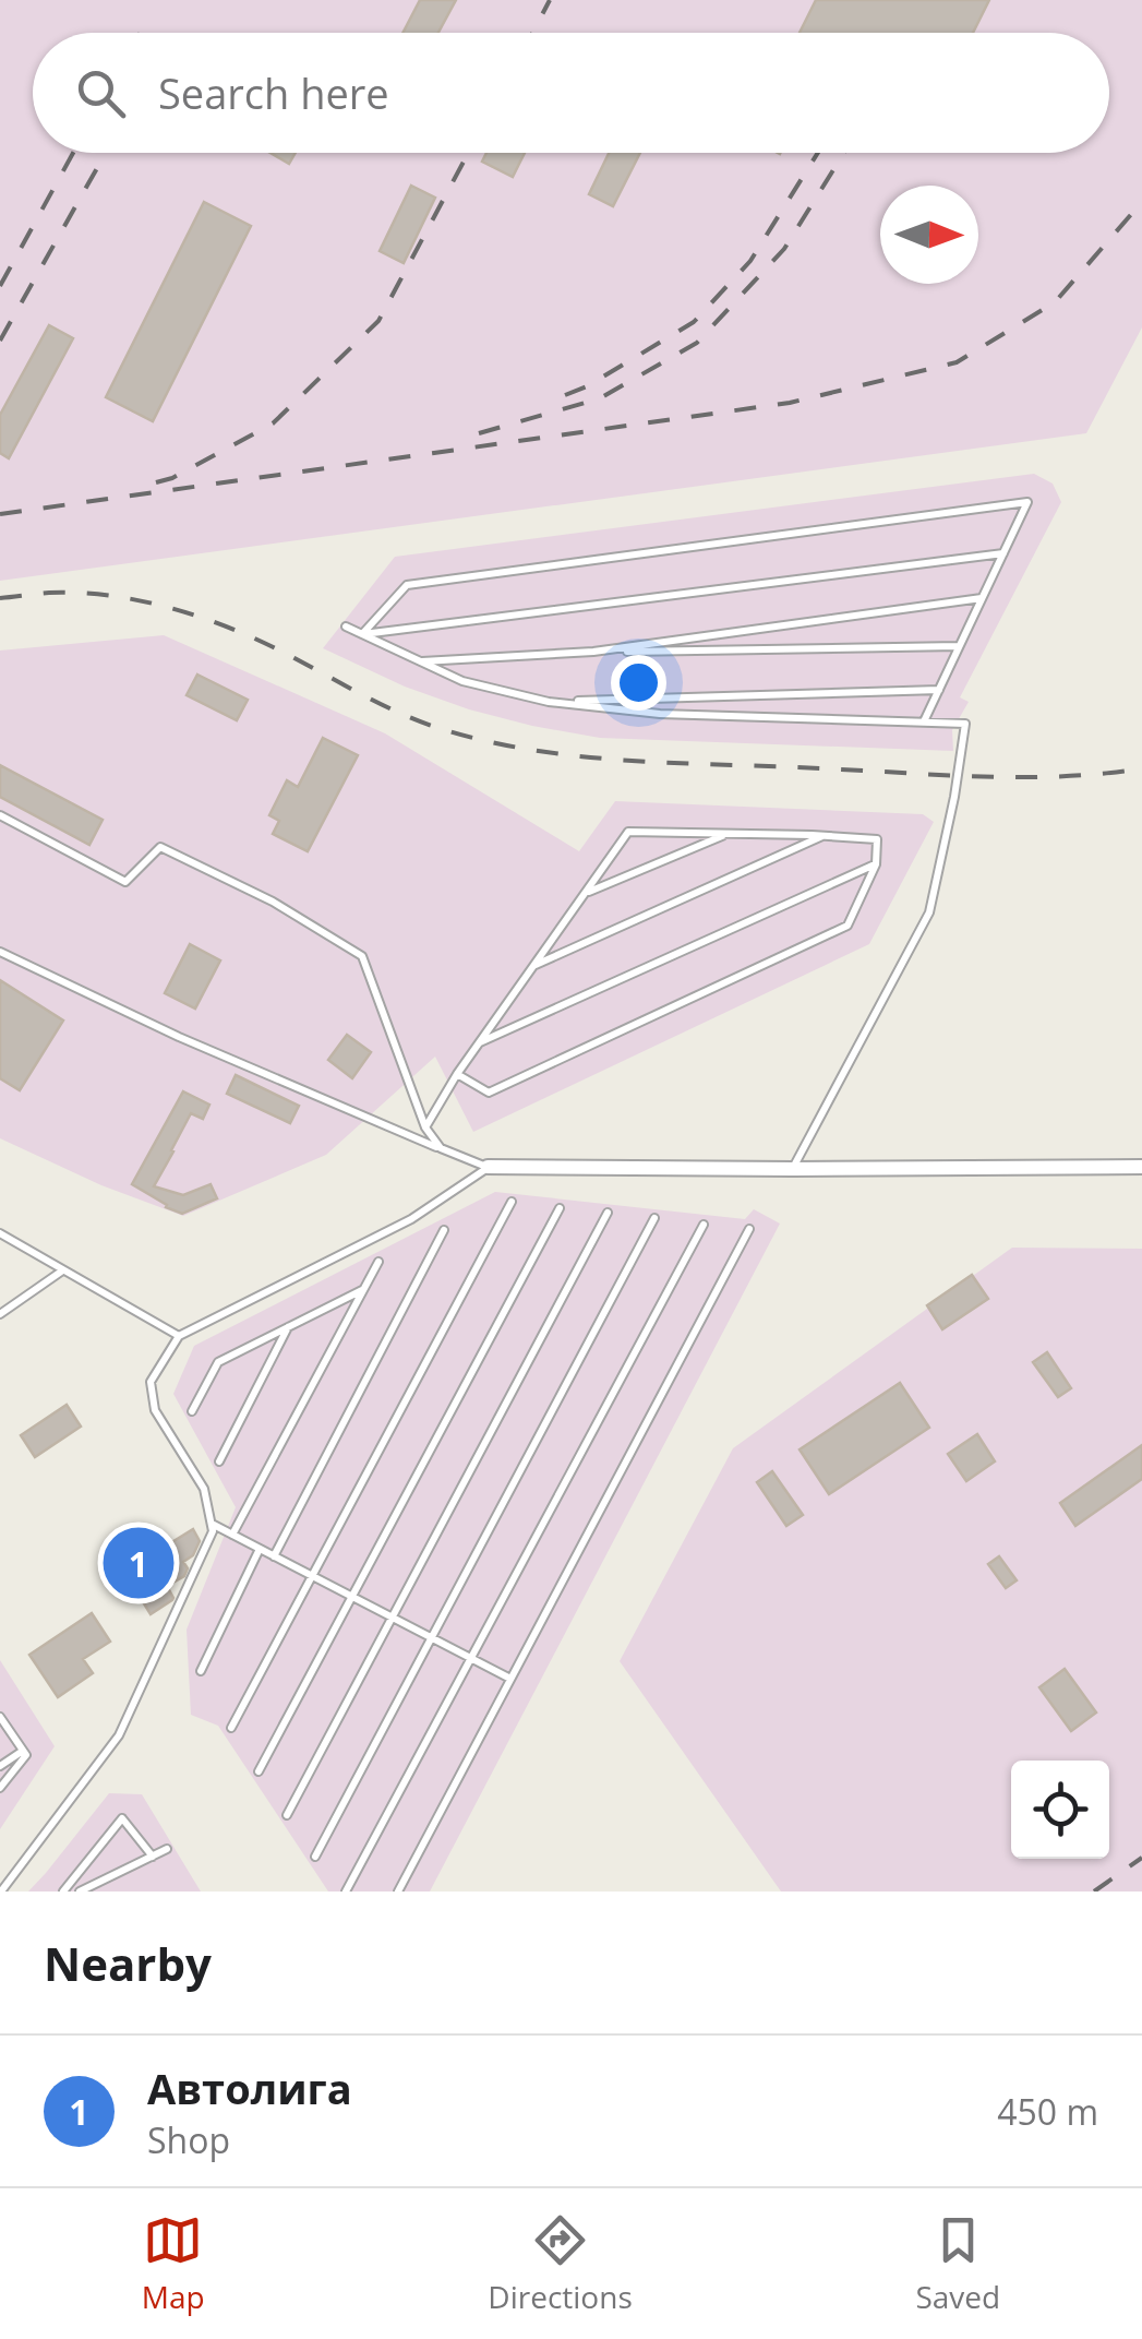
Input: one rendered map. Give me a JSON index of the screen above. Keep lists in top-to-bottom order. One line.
{"north":"right","page":{"search":"Search here","pins":"1","heading":"Nearby","list":[{"mark":"1","name":"Автолига","note":"Shop","value":"450 m"}],"nav":["Map","Directions","Saved"]}}
